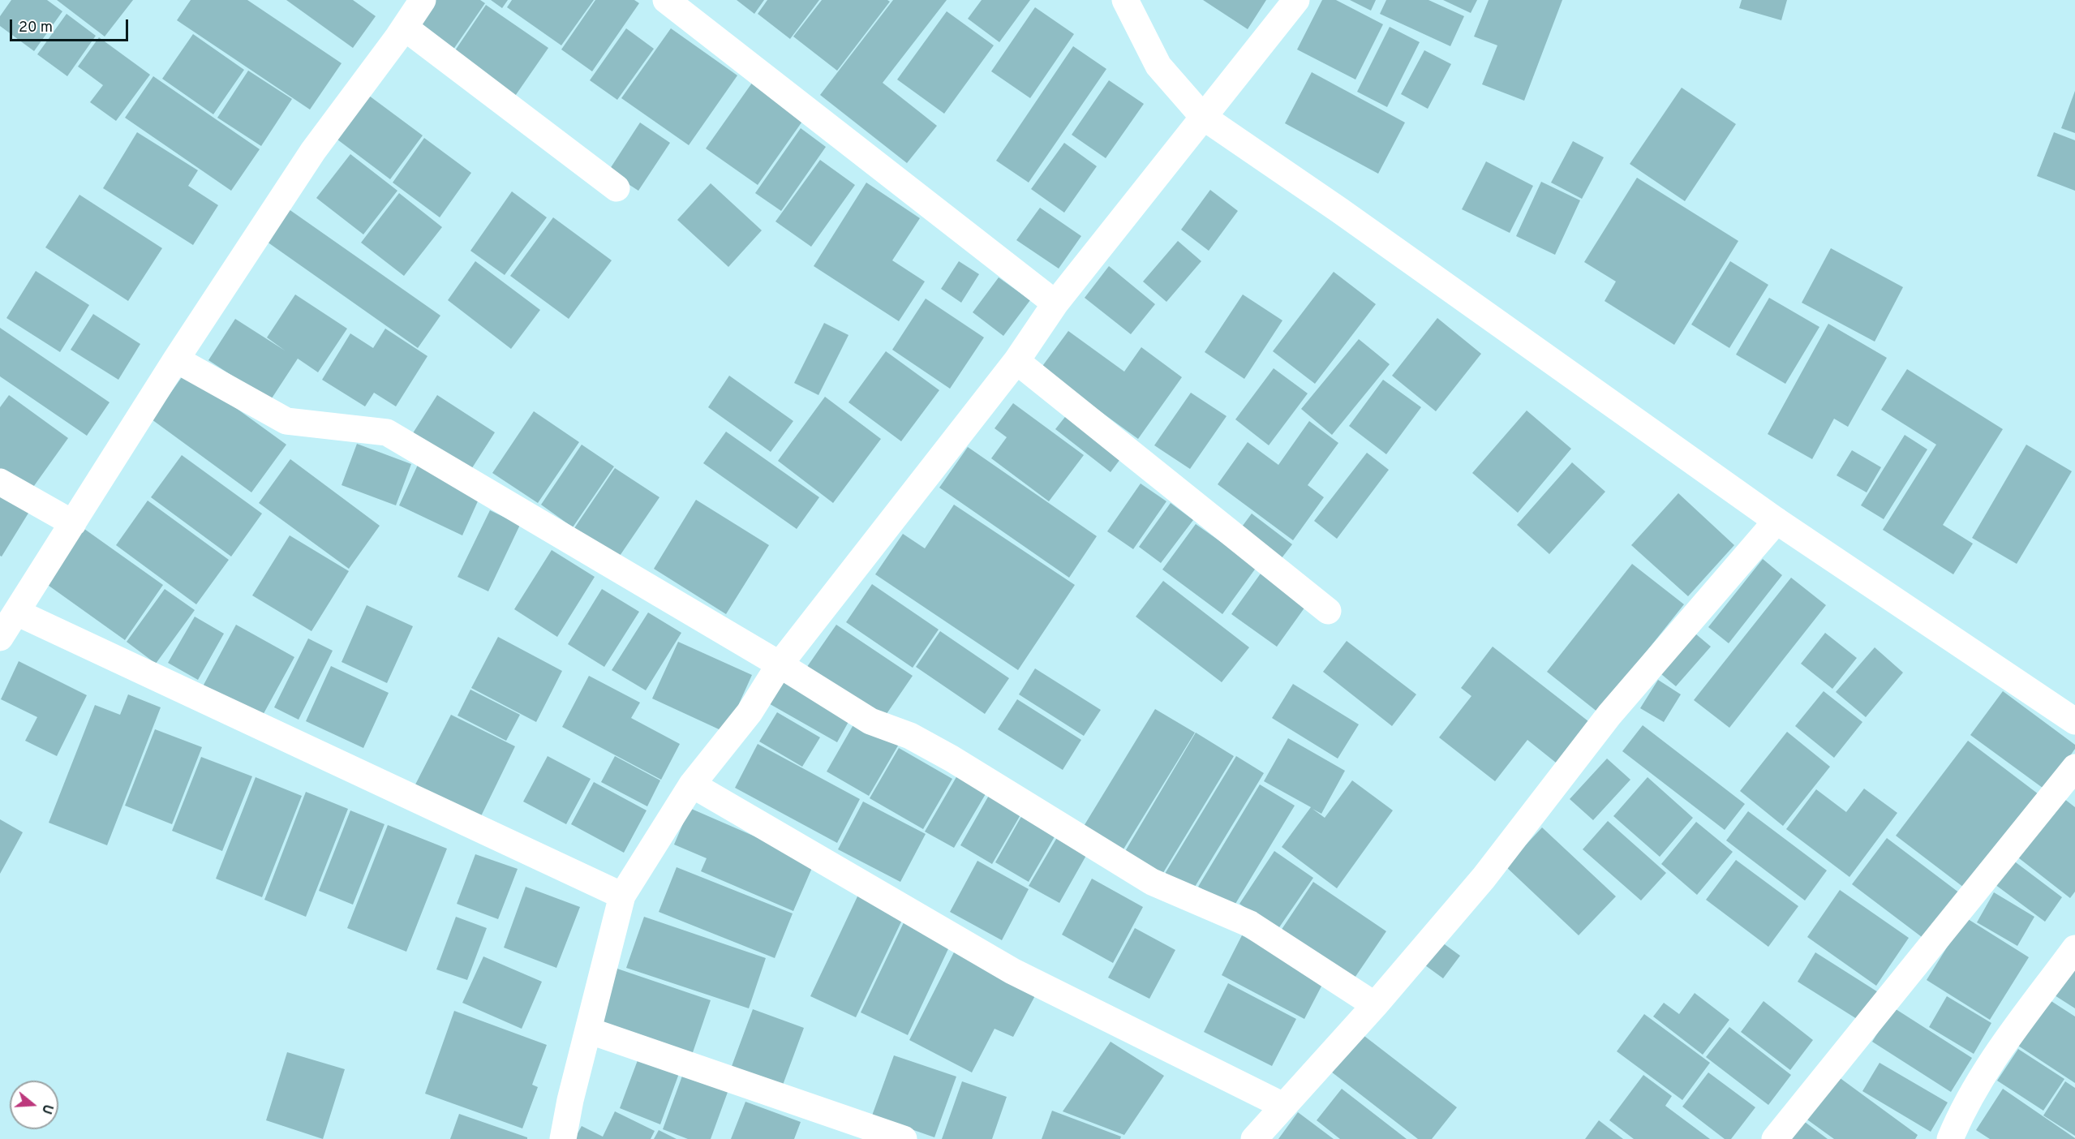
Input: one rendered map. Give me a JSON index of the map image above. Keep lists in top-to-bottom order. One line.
{"scale_bar":"20 m","north":"right"}
